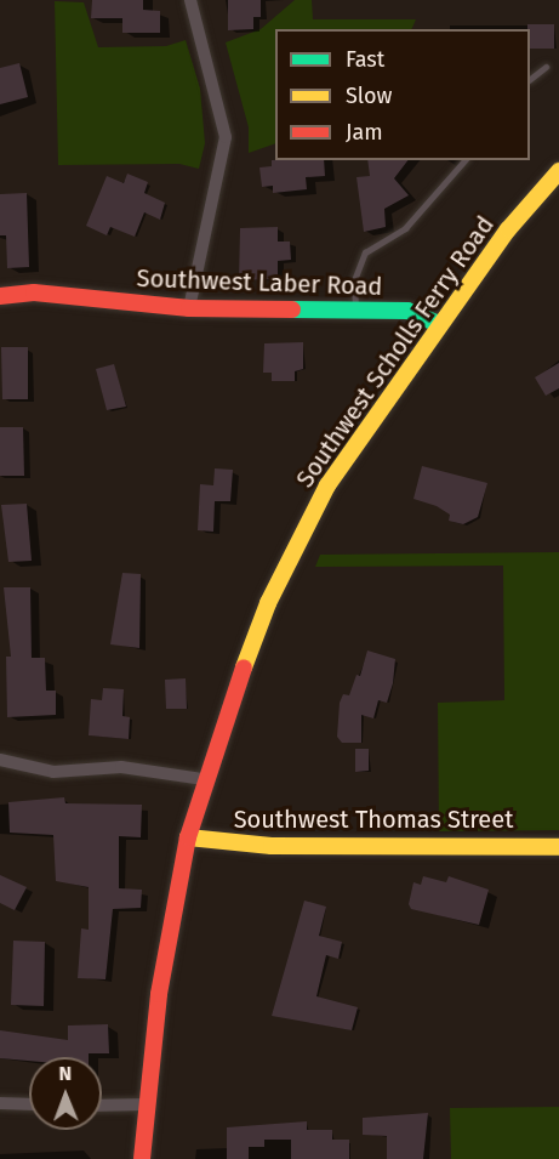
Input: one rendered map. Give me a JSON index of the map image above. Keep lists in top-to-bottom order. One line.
{"streets":{"main road":["Southwest Laber Road","Southwest Scholls Ferry Road","Southwest Thomas Street"]},"crossings":[["Southwest Laber Road","Southwest Scholls Ferry Road"],["Southwest Scholls Ferry Road","Southwest Thomas Street"]],"legend":["Fast","Slow","Jam"],"north":"top"}
